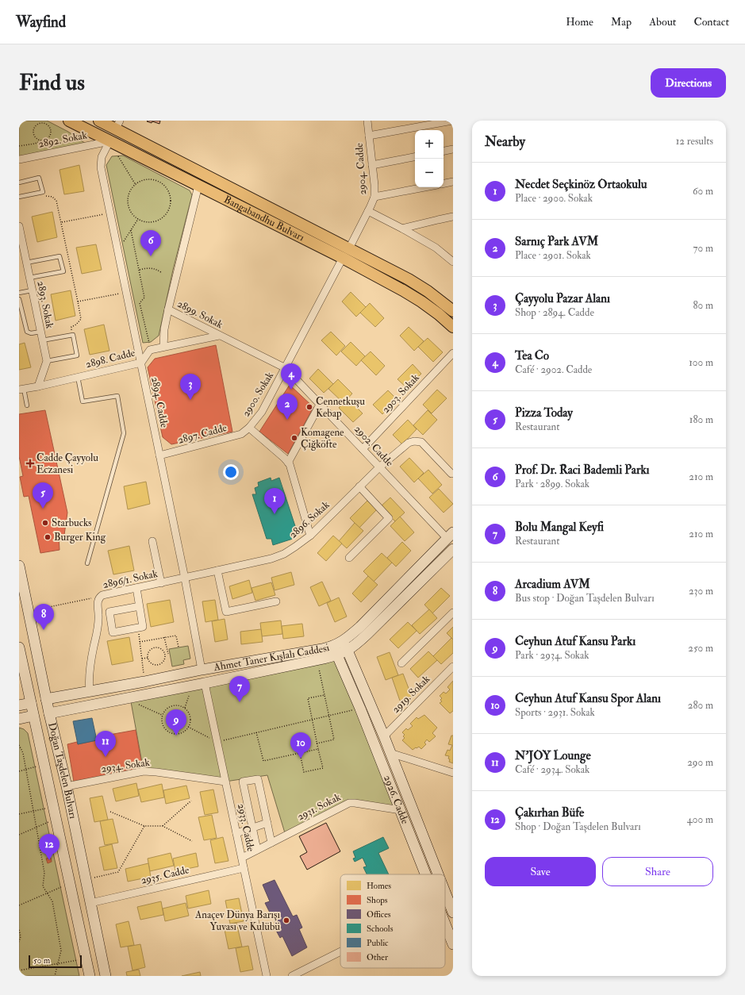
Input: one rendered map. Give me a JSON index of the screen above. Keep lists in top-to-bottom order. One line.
{"streets":{"main road":["Bangabandhu Bulvarı"],"street":["2892. Sokak","2904. Cadde","2893. Sokak","2899. Sokak","2898. Cadde","2903. Sokak","2900. Sokak","2894. Cadde","2897. Cadde","2902. Cadde","2896. Sokak","2896/1. Sokak","Ahmet Taner Kışlalı Caddesi","2919. Sokak","2934. Sokak","Doğan Taşdelen Bulvarı","2926. Cadde","2931. Sokak","2933. Cadde","2935. Cadde"]},"crossings":[["2892. Sokak","Bangabandhu Bulvarı"],["2892. Sokak","2894. Cadde"],["2904. Cadde","Bangabandhu Bulvarı"],["Bangabandhu Bulvarı","2899. Sokak"],["Bangabandhu Bulvarı","2900. Sokak"],["Bangabandhu Bulvarı","2894. Cadde"],["2893. Sokak","2898. Cadde"],["2899. Sokak","2900. Sokak"],["2899. Sokak","2902. Cadde"],["2898. Cadde","2894. Cadde"],["2903. Sokak","2902. Cadde"],["2900. Sokak","2897. Cadde"],["2900. Sokak","2902. Cadde"],["2900. Sokak","2896. Sokak"],["2894. Cadde","2897. Cadde"],["2894. Cadde","2896. Sokak"],["2894. Cadde","2896/1. Sokak"],["2894. Cadde","Ahmet Taner Kışlalı Caddesi"],["2902. Cadde","2896. Sokak"],["2902. Cadde","Ahmet Taner Kışlalı Caddesi"],["2896. Sokak","2896/1. Sokak"],["2896/1. Sokak","Ahmet Taner Kışlalı Caddesi"],["Ahmet Taner Kışlalı Caddesi","Doğan Taşdelen Bulvarı"],["Ahmet Taner Kışlalı Caddesi","2926. Cadde"],["Ahmet Taner Kışlalı Caddesi","2933. Cadde"],["2919. Sokak","2926. Cadde"],["2934. Sokak","Doğan Taşdelen Bulvarı"],["2934. Sokak","2933. Cadde"],["Doğan Taşdelen Bulvarı","2935. Cadde"],["2926. Cadde","2931. Sokak"],["2931. Sokak","2933. Cadde"],["2933. Cadde","2935. Cadde"]],"places":{"other":["Cennetkuşu Kebap","Komagene Çiğköfte","Starbucks","Burger King","Anaçev Dünya Barışı Yuvası ve Kulübü"],"health":["Cadde Çayyolu Eczanesi"]},"legend":["Homes","Shops","Offices","Schools","Public","Other"],"scale_bar":"50 m","page":{"header":"Wayfind","nav":["Home","Map","About","Contact"],"buttons":["Directions",["Save","Share"]],"title":"Find us","heading":["Nearby","12 results"],"map_buttons":["+","−"],"list":[{"mark":"1","name":"Necdet Seçkinöz Ortaokulu","note":"Place · 2900. Sokak","value":"60 m"},{"mark":"2","name":"Sarnıç Park AVM","note":"Place · 2901. Sokak","value":"70 m"},{"mark":"3","name":"Çayyolu Pazar Alanı","note":"Shop · 2894. Cadde","value":"80 m"},{"mark":"4","name":"Tea Co","note":"Café · 2902. Cadde","value":"100 m"},{"mark":"5","name":"Pizza Today","note":"Restaurant","value":"180 m"},{"mark":"6","name":"Prof. Dr. Raci Bademli Parkı","note":"Park · 2899. Sokak","value":"210 m"},{"mark":"7","name":"Bolu Mangal Keyfi","note":"Restaurant","value":"210 m"},{"mark":"8","name":"Arcadium AVM","note":"Bus stop · Doğan Taşdelen Bulvarı","value":"230 m"},{"mark":"9","name":"Ceyhun Atuf Kansu Parkı","note":"Park · 2934. Sokak","value":"250 m"},{"mark":"10","name":"Ceyhun Atuf Kansu Spor Alanı","note":"Sports · 2931. Sokak","value":"280 m"},{"mark":"11","name":"N'JOY Lounge","note":"Café · 2934. Sokak","value":"290 m"},{"mark":"12","name":"Çakırhan Büfe","note":"Shop · Doğan Taşdelen Bulvarı","value":"400 m"}],"pins":["6","4","3","2","5","1","8","7","9","11","10","12"],"scale":"50 m"}}
